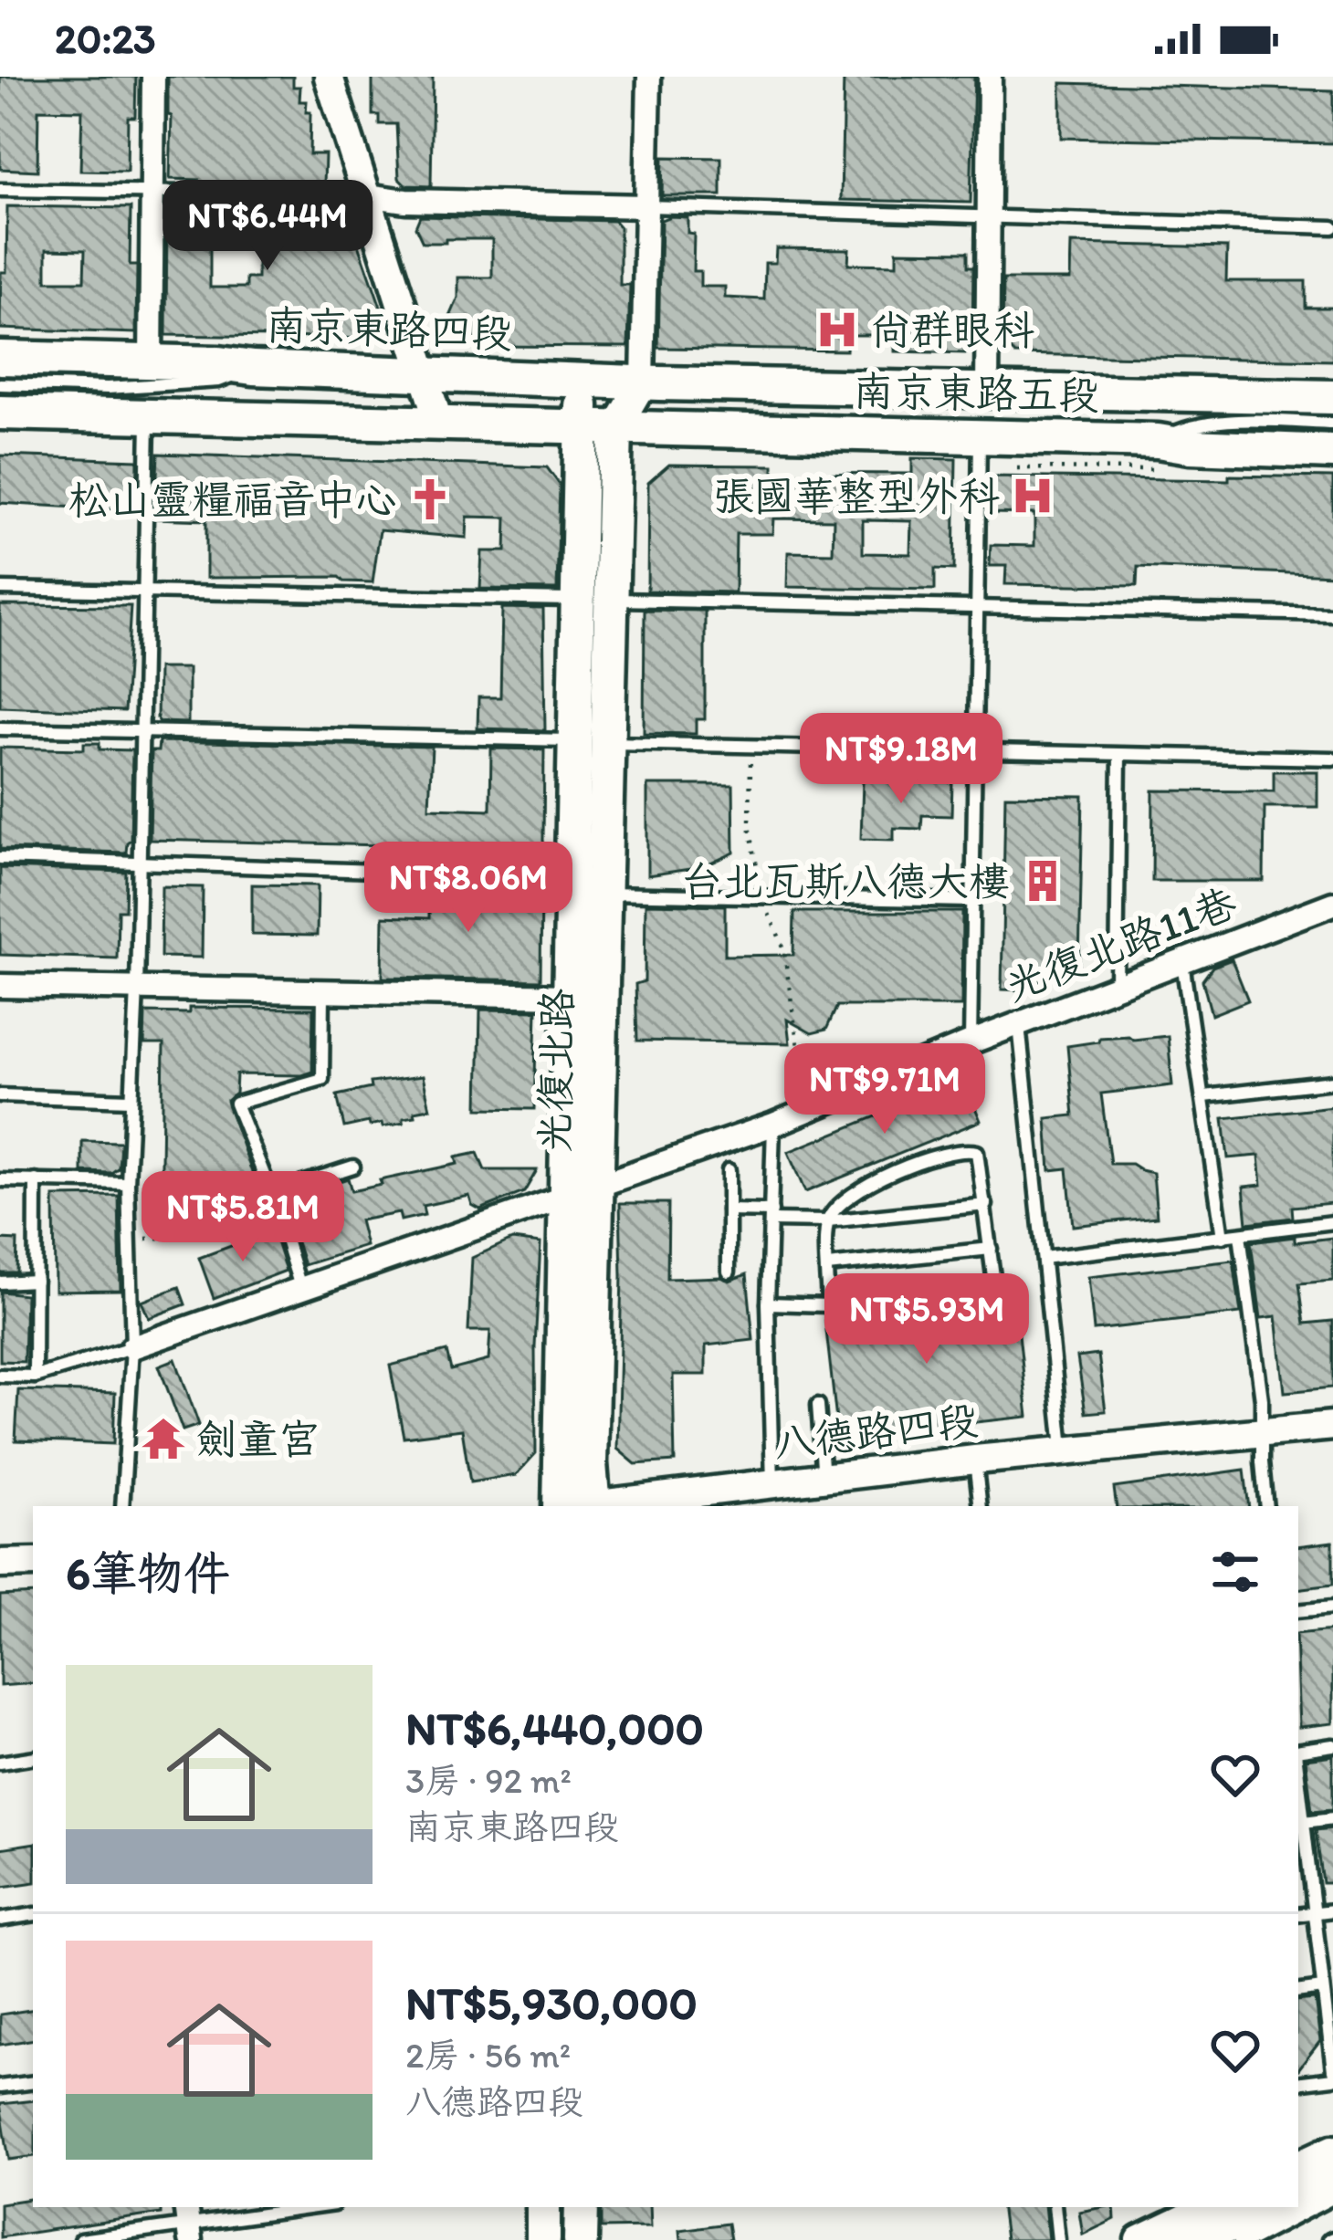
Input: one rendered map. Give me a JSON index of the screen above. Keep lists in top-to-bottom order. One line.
{"streets":{"main road":["南京東路四段","南京東路五段","光復北路"],"street":["光復北路11巷","八德路四段"]},"crossings":[["南京東路四段","南京東路五段"],["南京東路四段","光復北路"],["南京東路五段","光復北路"],["光復北路11巷","光復北路"]],"places":{"hospital":["尚群眼科","張國華整型外科"],"church":["松山靈糧福音中心"],"building":["台北瓦斯八德大樓"],"temple":["劍童宮"]},"page":{"status":"20:23","price":["NT$6.44M","NT$9.18M","NT$8.06M","NT$9.71M","NT$5.81M","NT$5.93M"],"heading":"6筆物件","list":[{"name":"NT$6,440,000","note":"3房 · 92 m² · 南京東路四段"},{"name":"NT$5,930,000","note":"2房 · 56 m² · 八德路四段"}]}}
